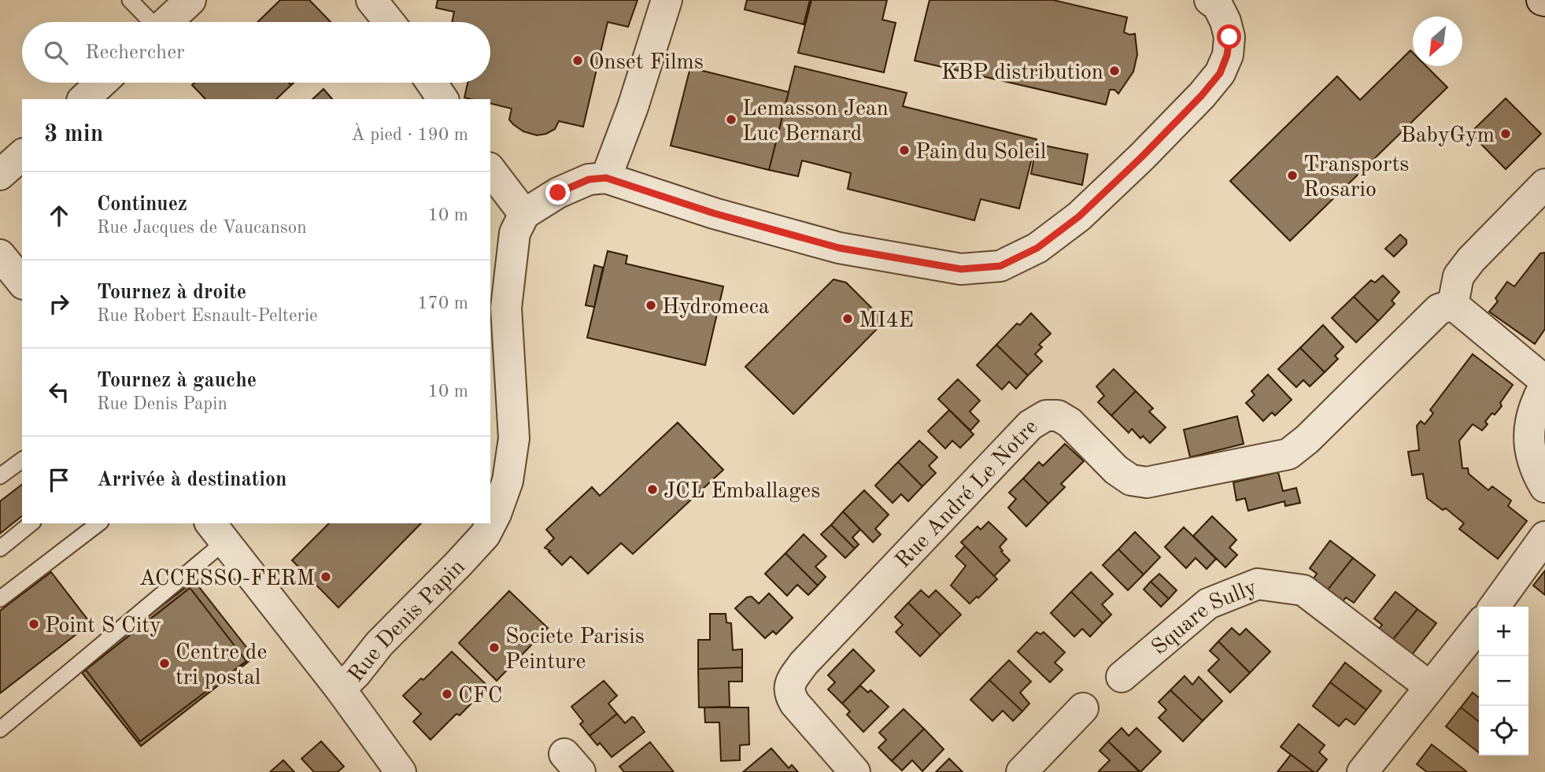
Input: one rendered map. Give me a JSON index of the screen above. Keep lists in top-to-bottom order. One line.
{"streets":{"street":["Rue André Le Notre","Rue Denis Papin","Square Sully"]},"places":["Onset Films","KBP distribution","Lemasson Jean Luc Bernard","BabyGym","Pain du Soleil","Transports Rosario","Hydromeca","MI4E","JCL Emballages","ACCESSO-FERM","Point S City","Societe Parisis Peinture","Centre de tri postal","CFC"],"north":"bottom left","page":{"search":"Rechercher","heading":["3 min","À pied · 190 m"],"list":[["Continuez","Rue Jacques de Vaucanson","10 m"],["Tournez à droite","Rue Robert Esnault-Pelterie","170 m"],["Tournez à gauche","Rue Denis Papin","10 m"],"Arrivée à destination"],"map_buttons":["+","−"]}}
